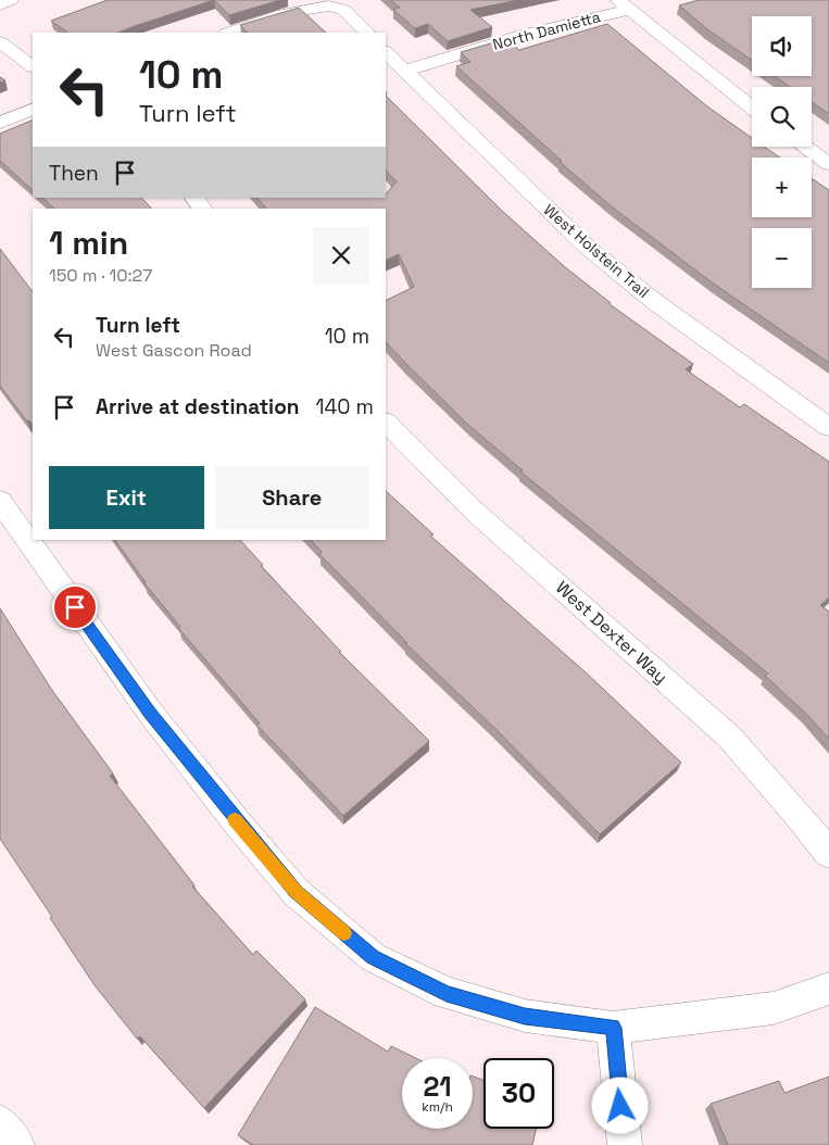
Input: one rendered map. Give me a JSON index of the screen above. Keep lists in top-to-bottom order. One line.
{"streets":{"street":["North Damietta","West Holstein Trail","West Dexter Way"]},"crossings":[["North Damietta","West Holstein Trail"]],"page":{"map_buttons":["+","−"],"turn":["10 m","Turn left"],"then":"Then","heading":["1 min","150 m · 10:27"],"list":[{"name":"Turn left","note":"West Gascon Road","value":"10 m"},{"name":"Arrive at destination","value":"140 m"}],"buttons":["Exit","Share"],"speed":"21 km/h","limit":"30"}}
